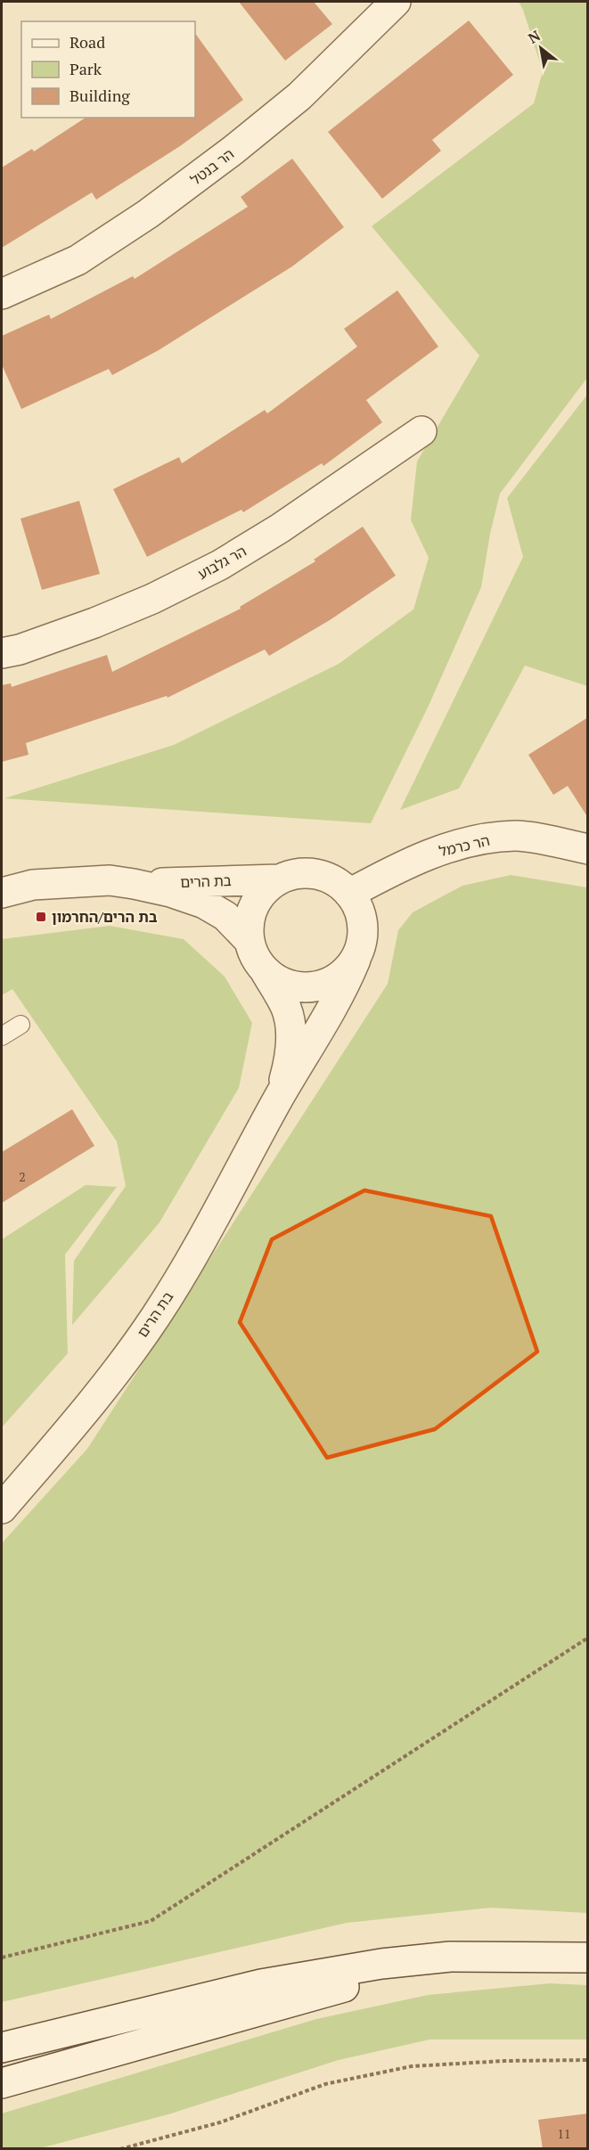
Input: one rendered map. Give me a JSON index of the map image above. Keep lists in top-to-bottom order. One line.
{"streets":{"street":["הר בנטל","הר גלבוע","הר כרמל","בת הרים"]},"crossings":[["הר כרמל","בת הרים"]],"places":{"transit":["בת הרים/החרמון"]},"house_numbers":["2","11"],"legend":["Road","Park","Building"],"north":"top left"}
